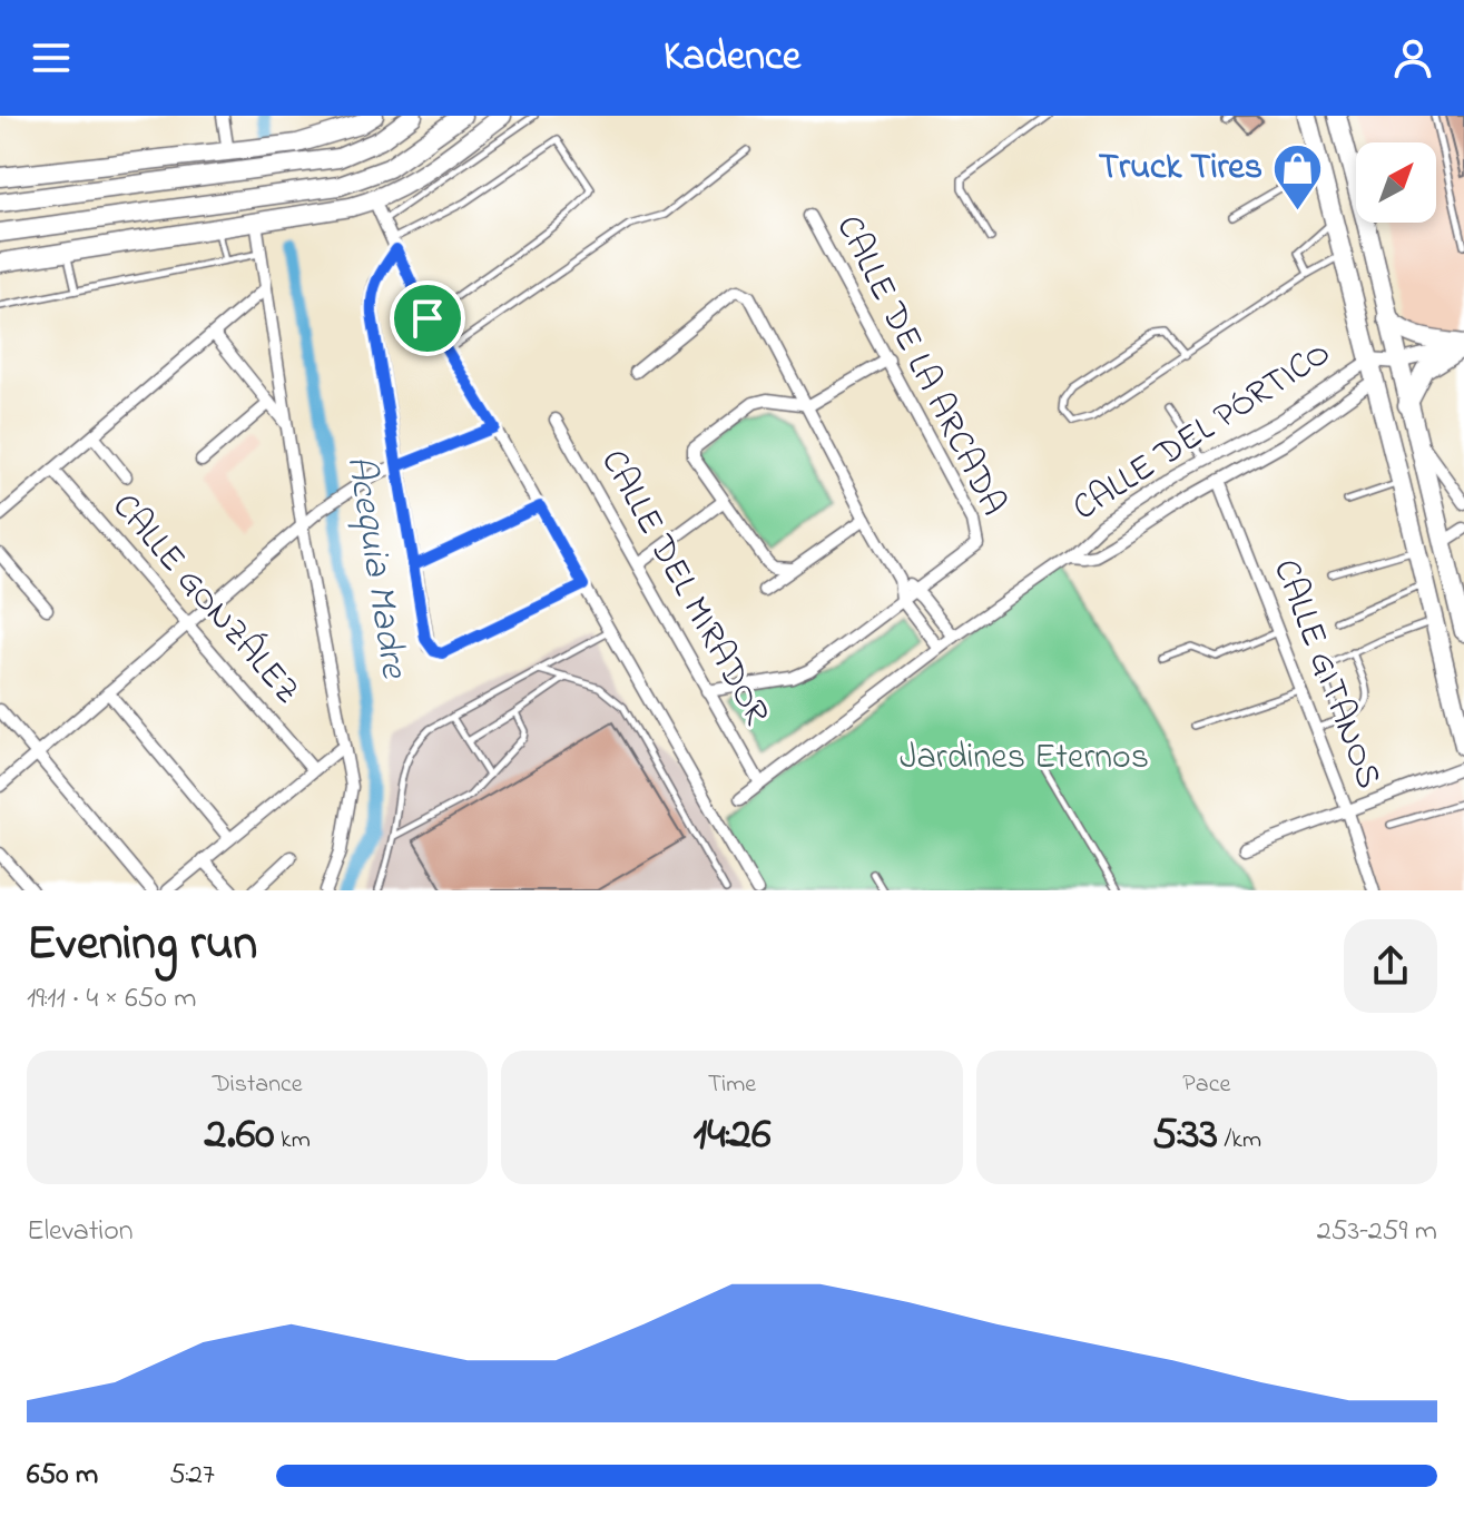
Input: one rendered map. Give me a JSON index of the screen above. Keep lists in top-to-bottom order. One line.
{"streets":{"street":["CALLE DE LA ARCADA","CALLE DEL PÓRTICO","CALLE DEL MIRADOR","CALLE GONZÁLEZ","CALLE GITANOS"]},"crossings":[["CALLE DEL PÓRTICO","CALLE DEL MIRADOR"],["CALLE DEL PÓRTICO","CALLE GITANOS"]],"water":["Acequia Madre"],"parks":["Jardines Eternos"],"places":{"shop":["Truck Tires"]},"north":"top right","page":{"header":"Kadence","heading":["Evening run","19:11 · 4 × 650 m"],"stats":[["Distance","2.60 km"],["Time","14:26"],["Pace","5:33 /km"]],"chart":["Elevation","253–259 m"],"list":[{"name":"650 m","note":"5:27"}]}}
